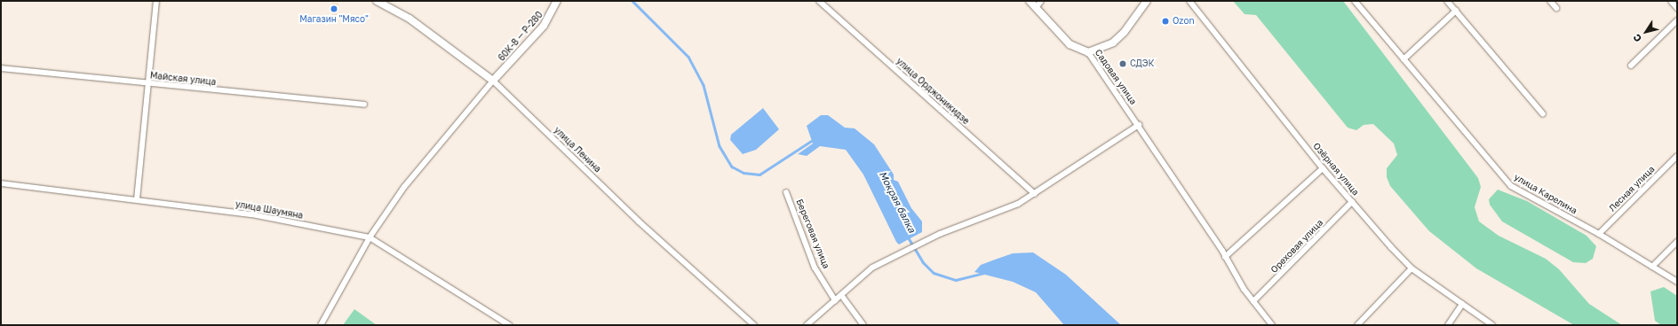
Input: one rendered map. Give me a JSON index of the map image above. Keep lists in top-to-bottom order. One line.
{"streets":{"street":["60К-8 — Р-280","Садовая улица","Майская улица","улица Орджоникидзе","улица Ленина","Озёрная улица","Лесная улица","улица Карелина","улица Шаумяна","Береговая улица","Ореховая улица"]},"crossings":[["60К-8 — Р-280","улица Ленина"],["Садовая улица","Ореховая улица"],["Озёрная улица","Ореховая улица"],["Лесная улица","улица Карелина"]],"water":["Мокрая балка"],"places":["Магазин \"Мясо\"","Ozon","СДЭК"],"north":"bottom left"}
